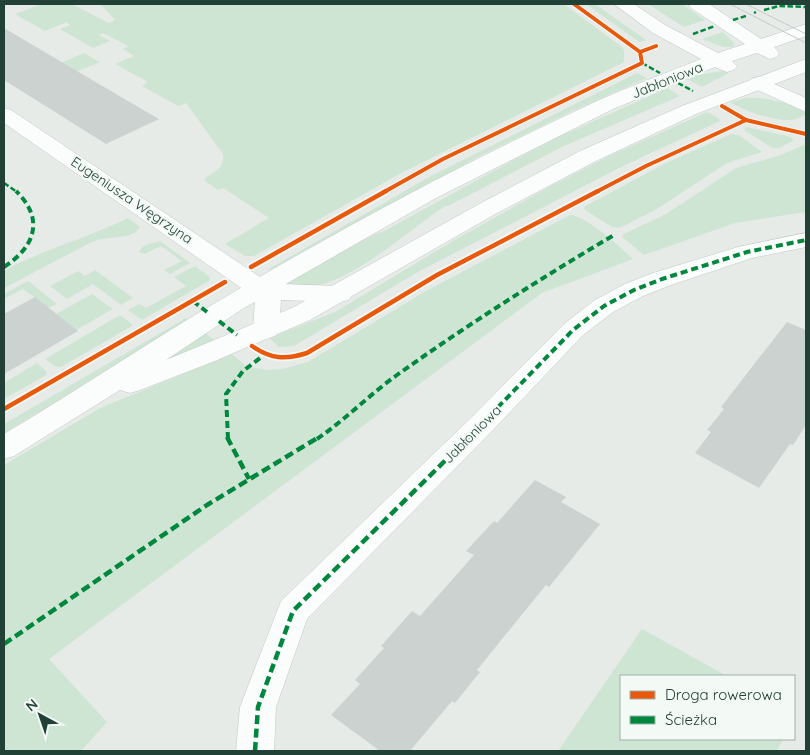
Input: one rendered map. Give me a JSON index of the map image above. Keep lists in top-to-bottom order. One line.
{"streets":{"main road":["Jabłoniowa","Eugeniusza Węgrzyna"]},"crossings":[["Jabłoniowa","Eugeniusza Węgrzyna"]],"legend":["Droga rowerowa","Ścieżka"],"north":"top left"}
